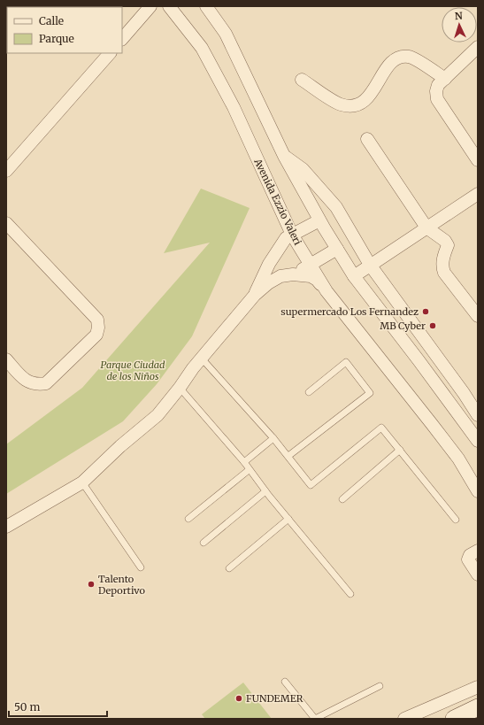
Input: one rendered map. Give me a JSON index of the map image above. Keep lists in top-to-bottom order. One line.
{"streets":{"street":["Avenida Ezzio Valeri"]},"parks":["Parque Ciudad de los Niños"],"places":["supermercado Los Fernandez","MB Cyber","Talento Deportivo","FUNDEMER"],"legend":["Calle","Parque"],"scale_bar":"50 m","north":"top"}
